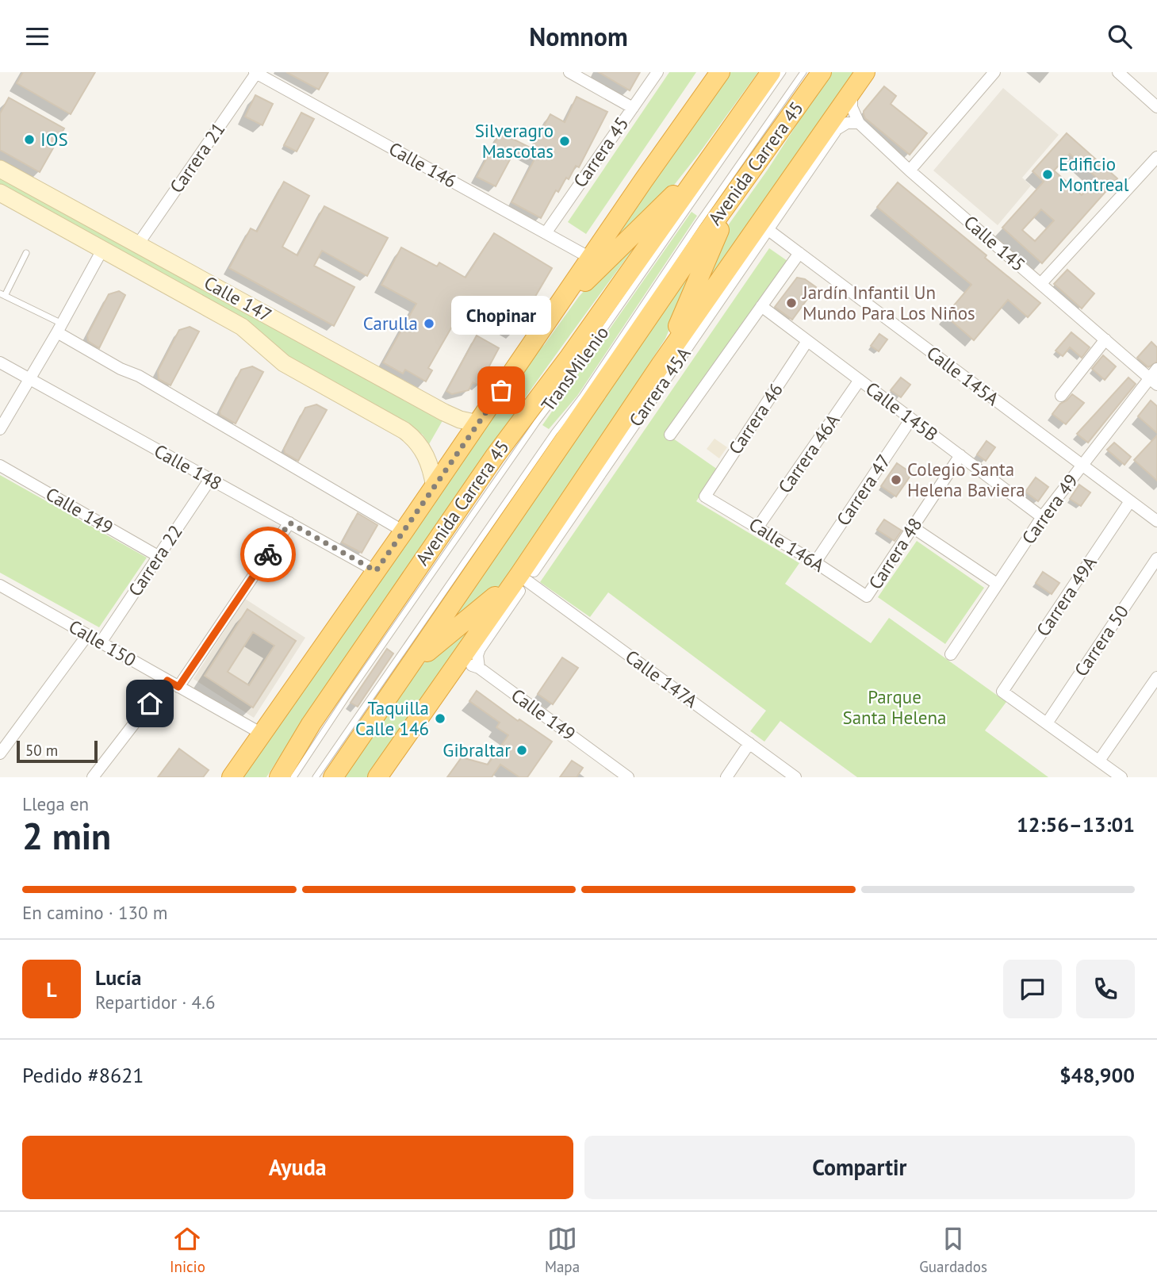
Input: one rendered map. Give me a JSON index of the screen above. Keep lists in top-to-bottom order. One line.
{"streets":{"highway":["Avenida Carrera 45"],"main road":["Calle 147"],"street":["Carrera 45","Carrera 21","Calle 146","Calle 145","Calle 145A","Carrera 45A","Calle 145B","Carrera 46","Carrera 46A","Calle 148","Carrera 47","Carrera 49","Calle 149","Calle 146A","Carrera 48","Carrera 22","Carrera 49A","Carrera 50","Calle 150","Calle 147A"],"lane":["TransMilenio"]},"crossings":[["Carrera 45","Calle 146"],["Carrera 21","Calle 146"],["Carrera 21","Calle 147"],["Avenida Carrera 45","Calle 146"],["Avenida Carrera 45","Calle 147"],["Avenida Carrera 45","Carrera 45A"],["Avenida Carrera 45","Calle 148"],["Avenida Carrera 45","Calle 150"],["Avenida Carrera 45","Calle 147A"],["Calle 145","Carrera 45A"],["Calle 145","Carrera 49"],["Calle 145A","Carrera 45A"],["Calle 145A","Carrera 49"],["Calle 145A","Carrera 49A"],["Carrera 45A","Calle 145B"],["Carrera 45A","Calle 149"],["Carrera 45A","Calle 147A"],["Calle 145B","Carrera 46"],["Calle 145B","Carrera 46A"],["Calle 145B","Carrera 47"],["Calle 145B","Carrera 49"],["Calle 145B","Carrera 48"],["Carrera 46","Calle 146A"],["Carrera 46A","Calle 146A"],["Calle 148","Carrera 22"],["Carrera 47","Calle 146A"],["Calle 149","Carrera 22"],["Calle 146A","Carrera 48"],["Carrera 22","Calle 150"],["Carrera 49A","Carrera 50"]],"parks":["Parque Santa Helena"],"places":["IOS","Silveragro Mascotas","Edificio Montreal","Jardín Infantil Un Mundo Para Los Niños","Carulla","Chopinar","Colegio Santa Helena Baviera","Taquilla Calle 146","Gibraltar"],"scale_bar":"50 m","page":{"header":"Nomnom","bubble":"Chopinar","scale":"50 m","heading":["2 min","Llega en","12:56–13:01"],"panel":["Lucía","Repartidor · 4.6","Pedido #8621","$48,900"],"bar":"En camino · 130 m","round":"L","buttons":["Ayuda","Compartir"],"tabs":["Inicio","Mapa","Guardados"]}}
